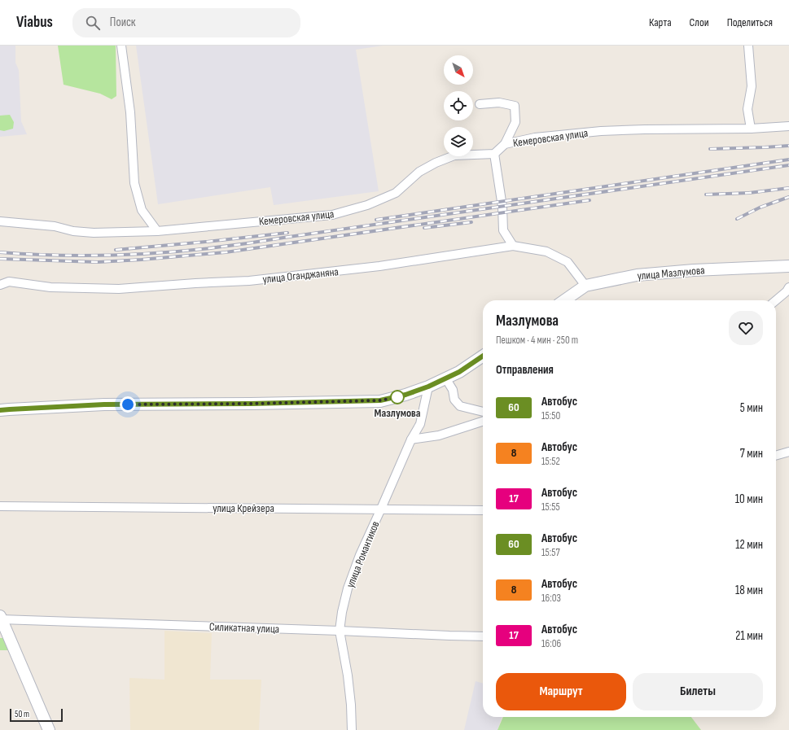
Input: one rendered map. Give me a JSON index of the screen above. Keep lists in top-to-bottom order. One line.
{"streets":{"street":["Кемеровская улица","улица Мазлумова","улица Оганджаняна","улица Крейзера","улица Романтиков","Силикатная улица"]},"crossings":[["улица Мазлумова","улица Оганджаняна"],["улица Крейзера","улица Романтиков"],["улица Романтиков","Силикатная улица"]],"places":["Мазлумова"],"lines":["bus line 60"],"scale_bar":"50 m","north":"bottom right","page":{"header":"Viabus","search":"Поиск","nav":["Карта","Слои","Поделиться"],"heading":[["Мазлумова","Пешком · 4 мин · 250 m"],"Отправления"],"list":[{"mark":"60","name":"Автобус","note":"15:50","value":"5 мин"},{"mark":"8","name":"Автобус","note":"15:52","value":"7 мин"},{"mark":"17","name":"Автобус","note":"15:55","value":"10 мин"},{"mark":"60","name":"Автобус","note":"15:57","value":"12 мин"},{"mark":"8","name":"Автобус","note":"16:03","value":"18 мин"},{"mark":"17","name":"Автобус","note":"16:06","value":"21 мин"}],"buttons":["Маршрут","Билеты"],"scale":"50 m"}}
